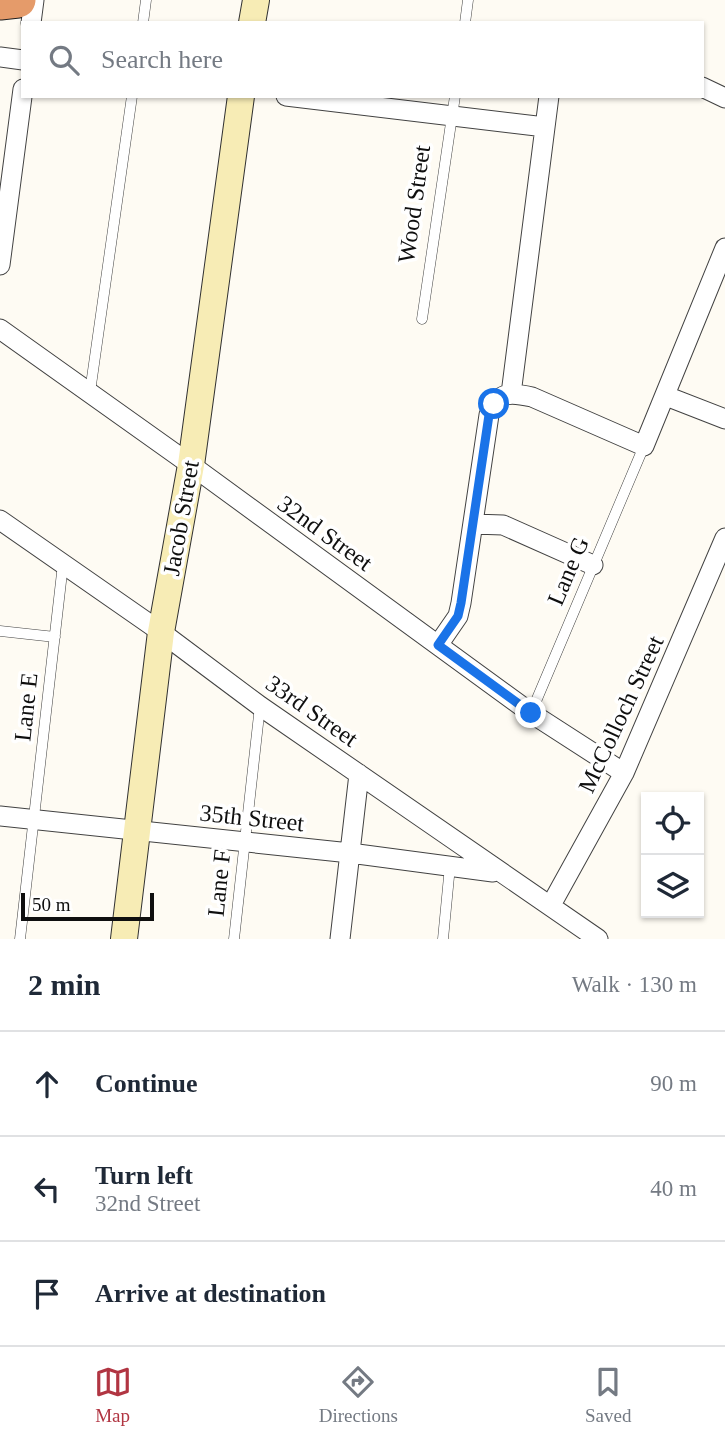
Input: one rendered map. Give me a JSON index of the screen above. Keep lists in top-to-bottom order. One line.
{"streets":{"street":["Jacob Street","32nd Street","33rd Street","McColloch Street","35th Street"],"lane":["Wood Street","Lane G","Lane E","Lane F"]},"crossings":[["Jacob Street","32nd Street"],["Jacob Street","33rd Street"],["Jacob Street","35th Street"],["32nd Street","Lane G"],["32nd Street","McColloch Street"],["Lane E","33rd Street"],["Lane E","35th Street"],["33rd Street","McColloch Street"],["33rd Street","35th Street"],["33rd Street","Lane F"],["35th Street","Lane F"]],"scale_bar":"50 m","page":{"search":"Search here","scale":"50 m","heading":["2 min","Walk · 130 m"],"list":[["Continue","90 m"],["Turn left","32nd Street","40 m"],"Arrive at destination"],"nav":["Map","Directions","Saved"]}}
